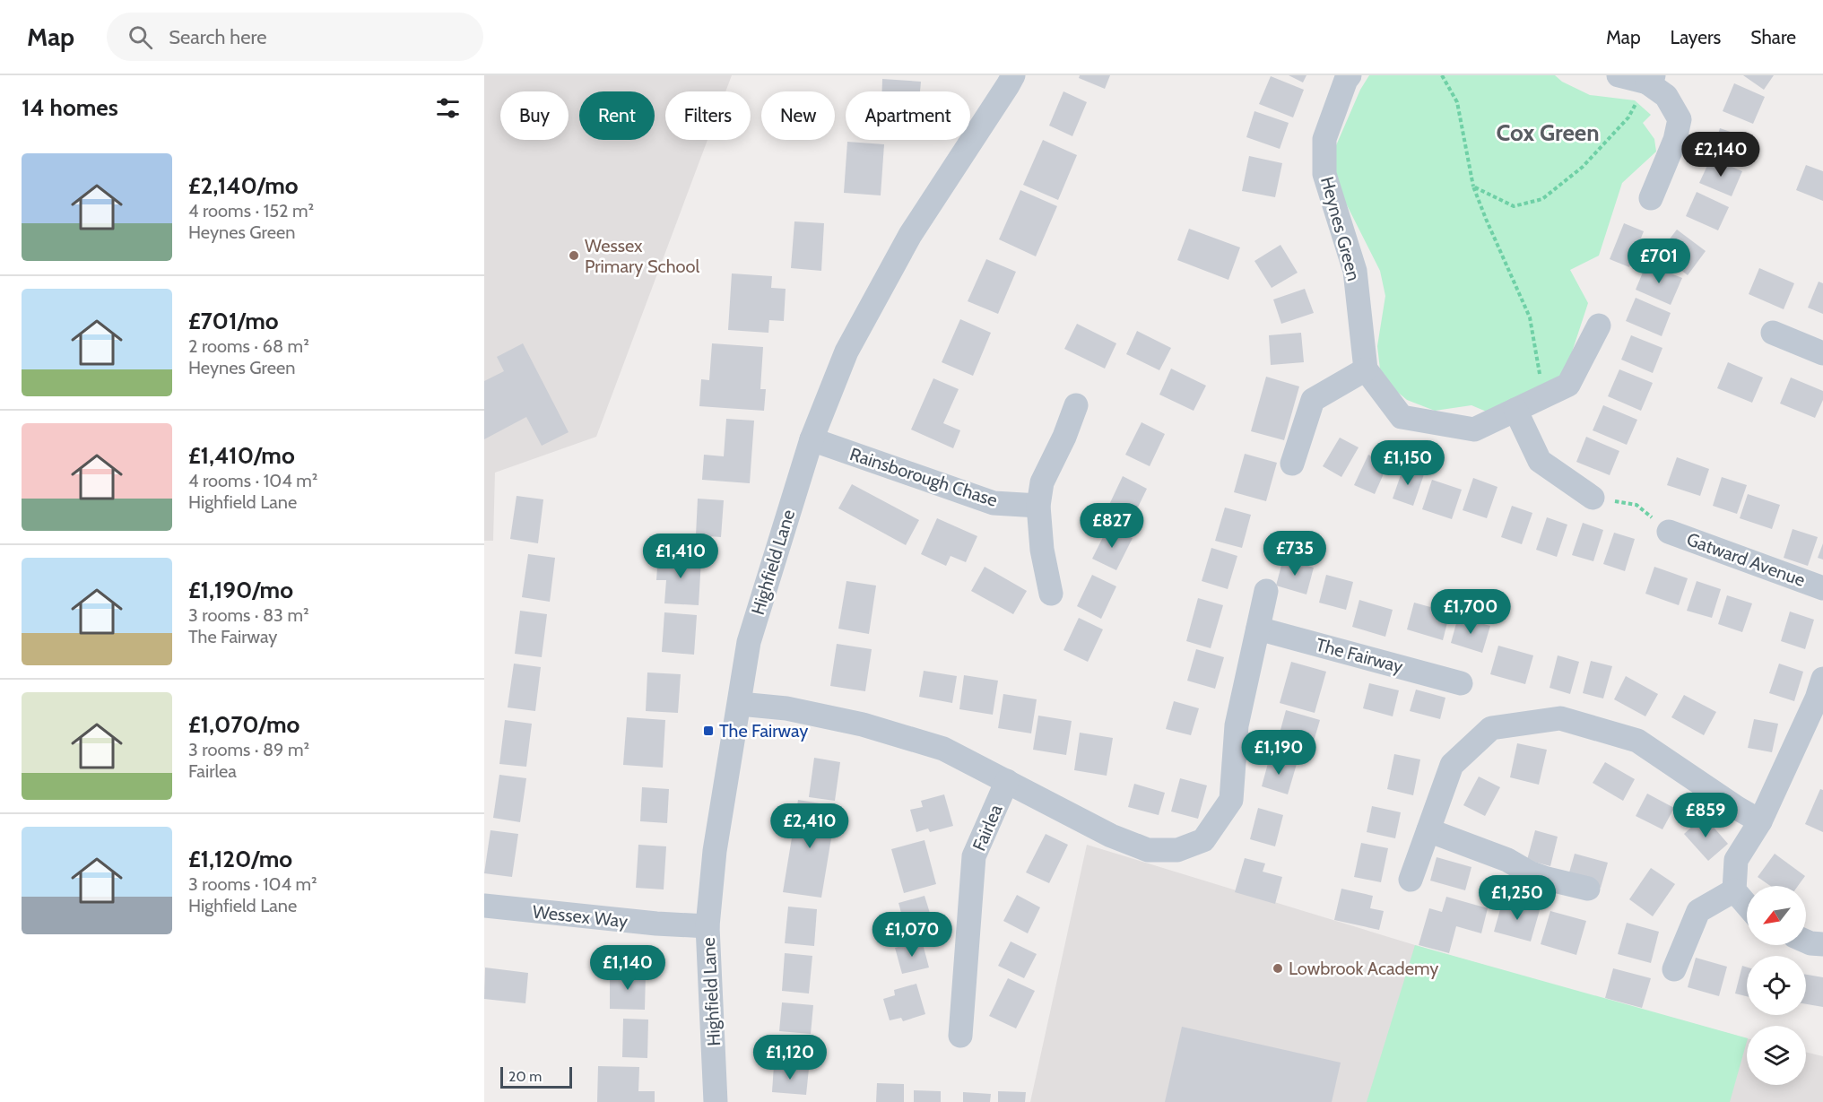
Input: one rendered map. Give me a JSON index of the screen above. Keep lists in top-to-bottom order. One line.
{"streets":{"street":["Heynes Green","Rainsborough Chase","Gatward Avenue","Highfield Lane","The Fairway","Fairlea","Wessex Way"]},"crossings":[["Rainsborough Chase","Highfield Lane"],["Highfield Lane","Wessex Way"]],"districts":["Cox Green"],"places":{"other":["Wessex Primary School","Lowbrook Academy"],"transit":["The Fairway"]},"scale_bar":"20 m","north":"bottom left","page":{"header":"Map","search":"Search here","nav":["Map","Layers","Share"],"heading":"14 homes","chip":["Buy","Rent","Filters","New","Apartment"],"price":["£2,140","£701","£1,150","£827","£735","£1,410","£1,700","£1,190","£859","£2,410","£1,250","£1,070","£1,140","£1,120"],"list":[{"name":"£2,140/mo","note":"4 rooms · 152 m² · Heynes Green"},{"name":"£701/mo","note":"2 rooms · 68 m² · Heynes Green"},{"name":"£1,410/mo","note":"4 rooms · 104 m² · Highfield Lane"},{"name":"£1,190/mo","note":"3 rooms · 83 m² · The Fairway"},{"name":"£1,070/mo","note":"3 rooms · 89 m² · Fairlea"},{"name":"£1,120/mo","note":"3 rooms · 104 m² · Highfield Lane"}],"scale":"20 m"}}
